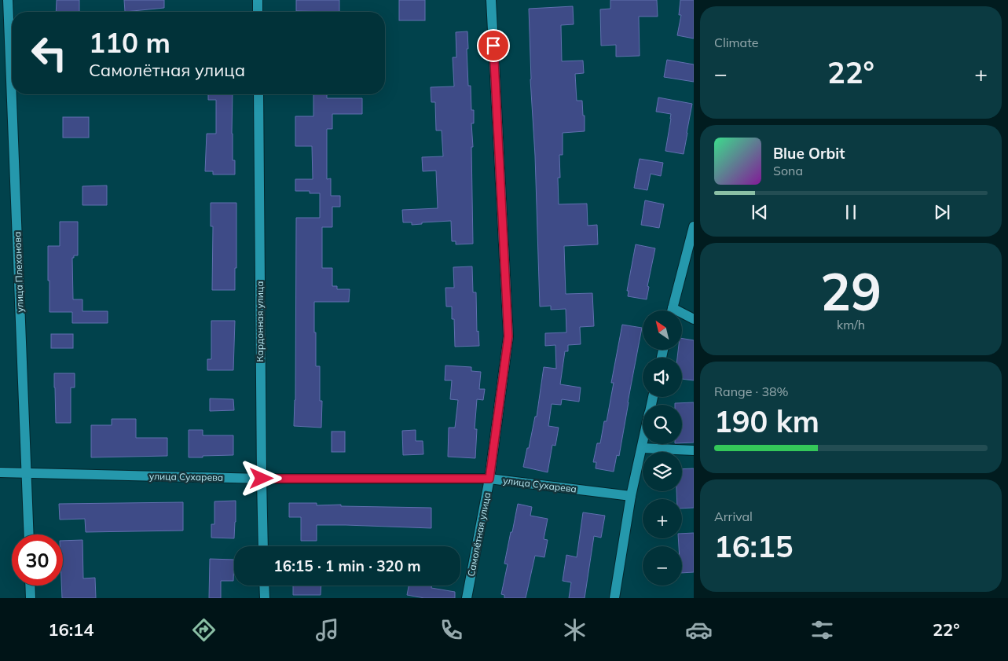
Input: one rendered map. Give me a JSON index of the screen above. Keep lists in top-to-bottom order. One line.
{"streets":{"street":["улица Плеханова","Кардонная улица","улица Сухарева","Самолётная улица"]},"crossings":[["улица Плеханова","улица Сухарева"],["Кардонная улица","улица Сухарева"],["улица Сухарева","Самолётная улица"]],"north":"top left","page":{"tile":["Climate",["29","km/h"],["Range · 38%","190 km"],["Arrival","16:15"]],"turn":["110 m","Самолётная улица"],"heat":["−","22°","+"],"song":["Blue Orbit","Sona"],"map_buttons":["+","−"],"limit":"30","trip":"16:15 · 1 min · 320 m","tabs":["16:14","22°"]}}
